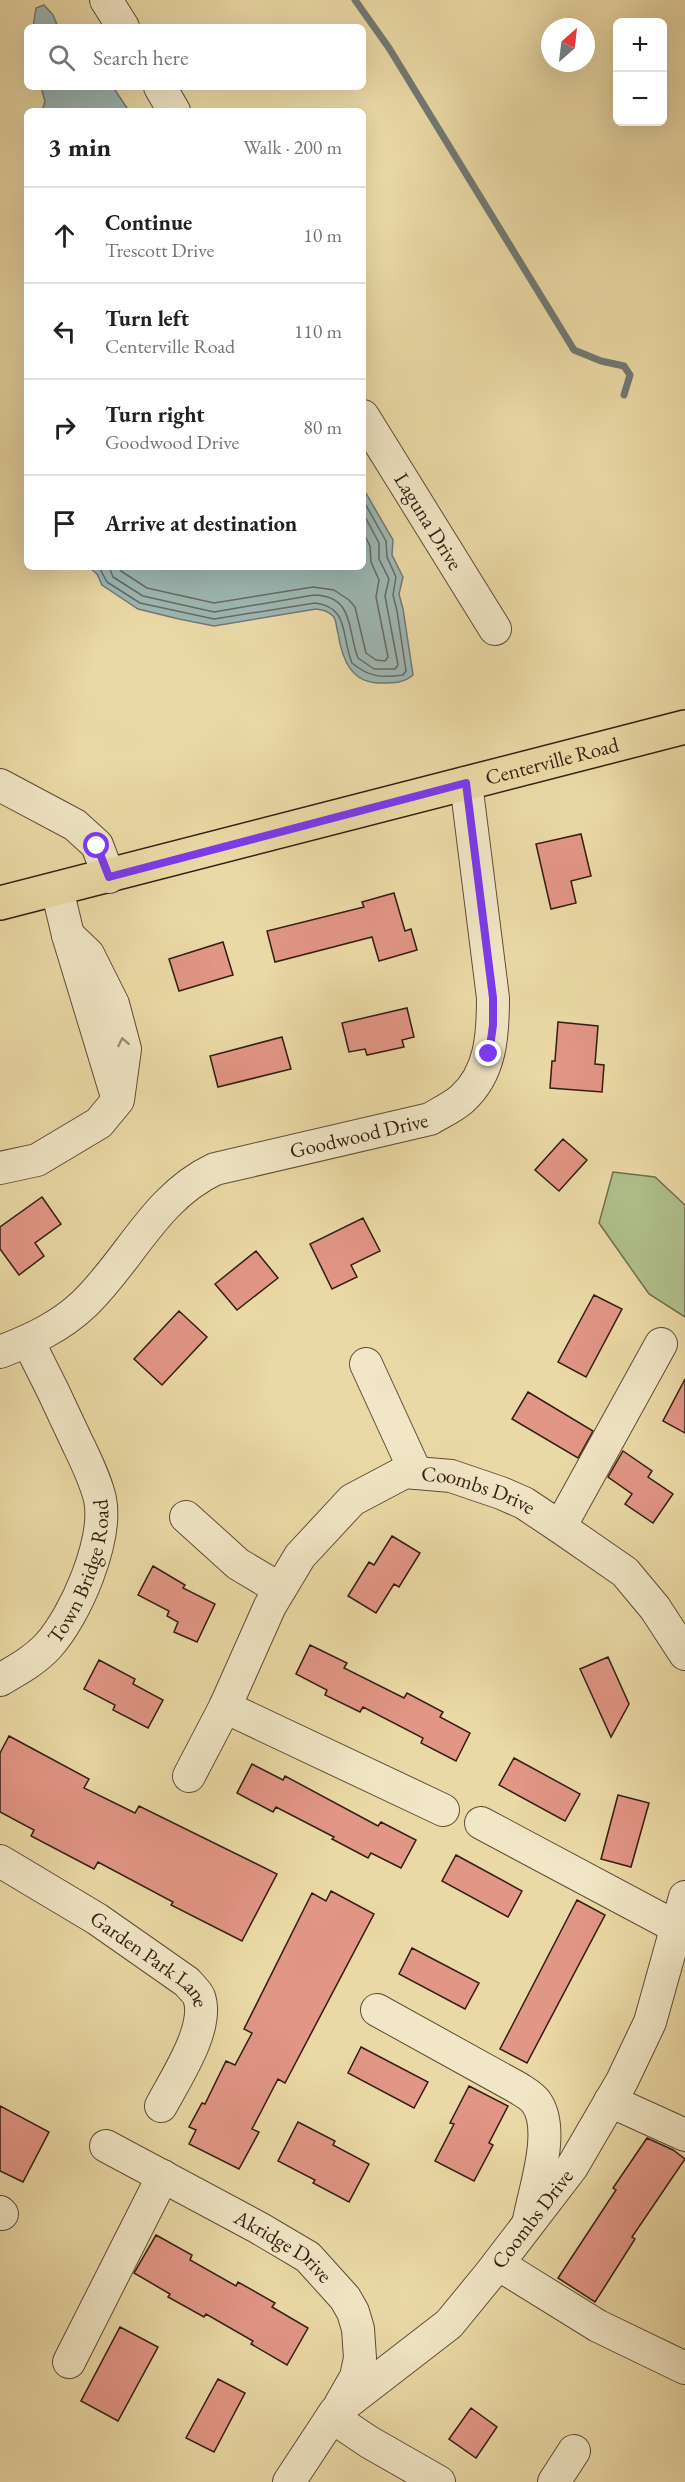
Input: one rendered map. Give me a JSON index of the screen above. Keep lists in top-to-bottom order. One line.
{"streets":{"main road":["Centerville Road"],"street":["Laguna Drive","Goodwood Drive","Coombs Drive","Town Bridge Road","Garden Park Lane","Akridge Drive"]},"crossings":[["Centerville Road","Goodwood Drive"],["Goodwood Drive","Town Bridge Road"],["Coombs Drive","Akridge Drive"]],"north":"top right","page":{"map_buttons":["+","−"],"search":"Search here","heading":["3 min","Walk · 200 m"],"list":[["Continue","Trescott Drive","10 m"],["Turn left","Centerville Road","110 m"],["Turn right","Goodwood Drive","80 m"],"Arrive at destination"]}}
